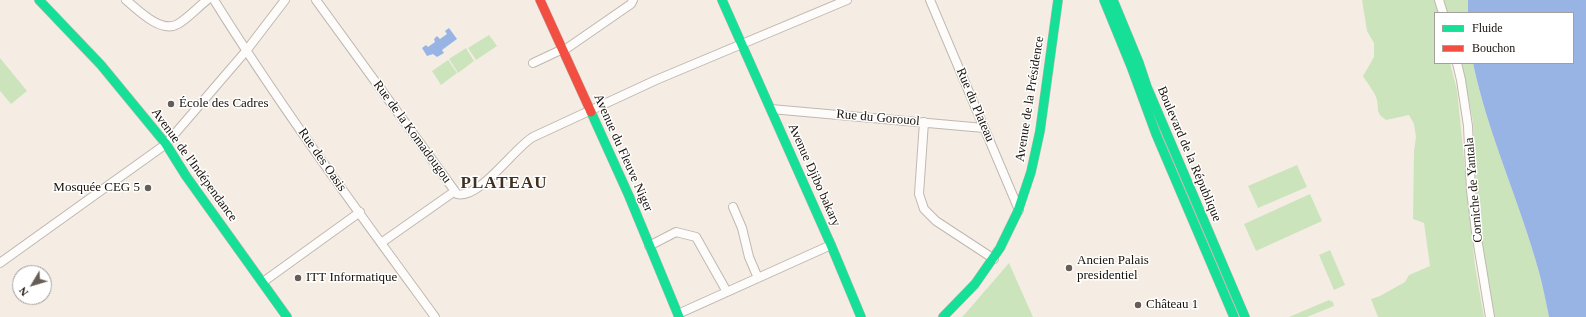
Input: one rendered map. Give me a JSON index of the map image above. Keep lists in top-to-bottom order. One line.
{"streets":{"main road":["Avenue de la Présidence","Avenue du Fleuve Niger","Boulevard de la République","Avenue de l'Indépendance","Avenue Djibo bakary"],"street":["Rue du Plateau","Rue du Gorouol","Rue de la Komadougou","Rue des Oasis","Corniche de Yantala"]},"crossings":[["Avenue de la Présidence","Rue du Plateau"],["Rue du Plateau","Rue du Gorouol"],["Rue du Gorouol","Avenue Djibo bakary"],["Rue de la Komadougou","Rue des Oasis"]],"districts":["PLATEAU"],"places":["École des Cadres","Mosquée CEG 5","Ancien Palais presidentiel","ITT Informatique","Château 1"],"legend":["Fluide","Bouchon"],"north":"bottom left"}
